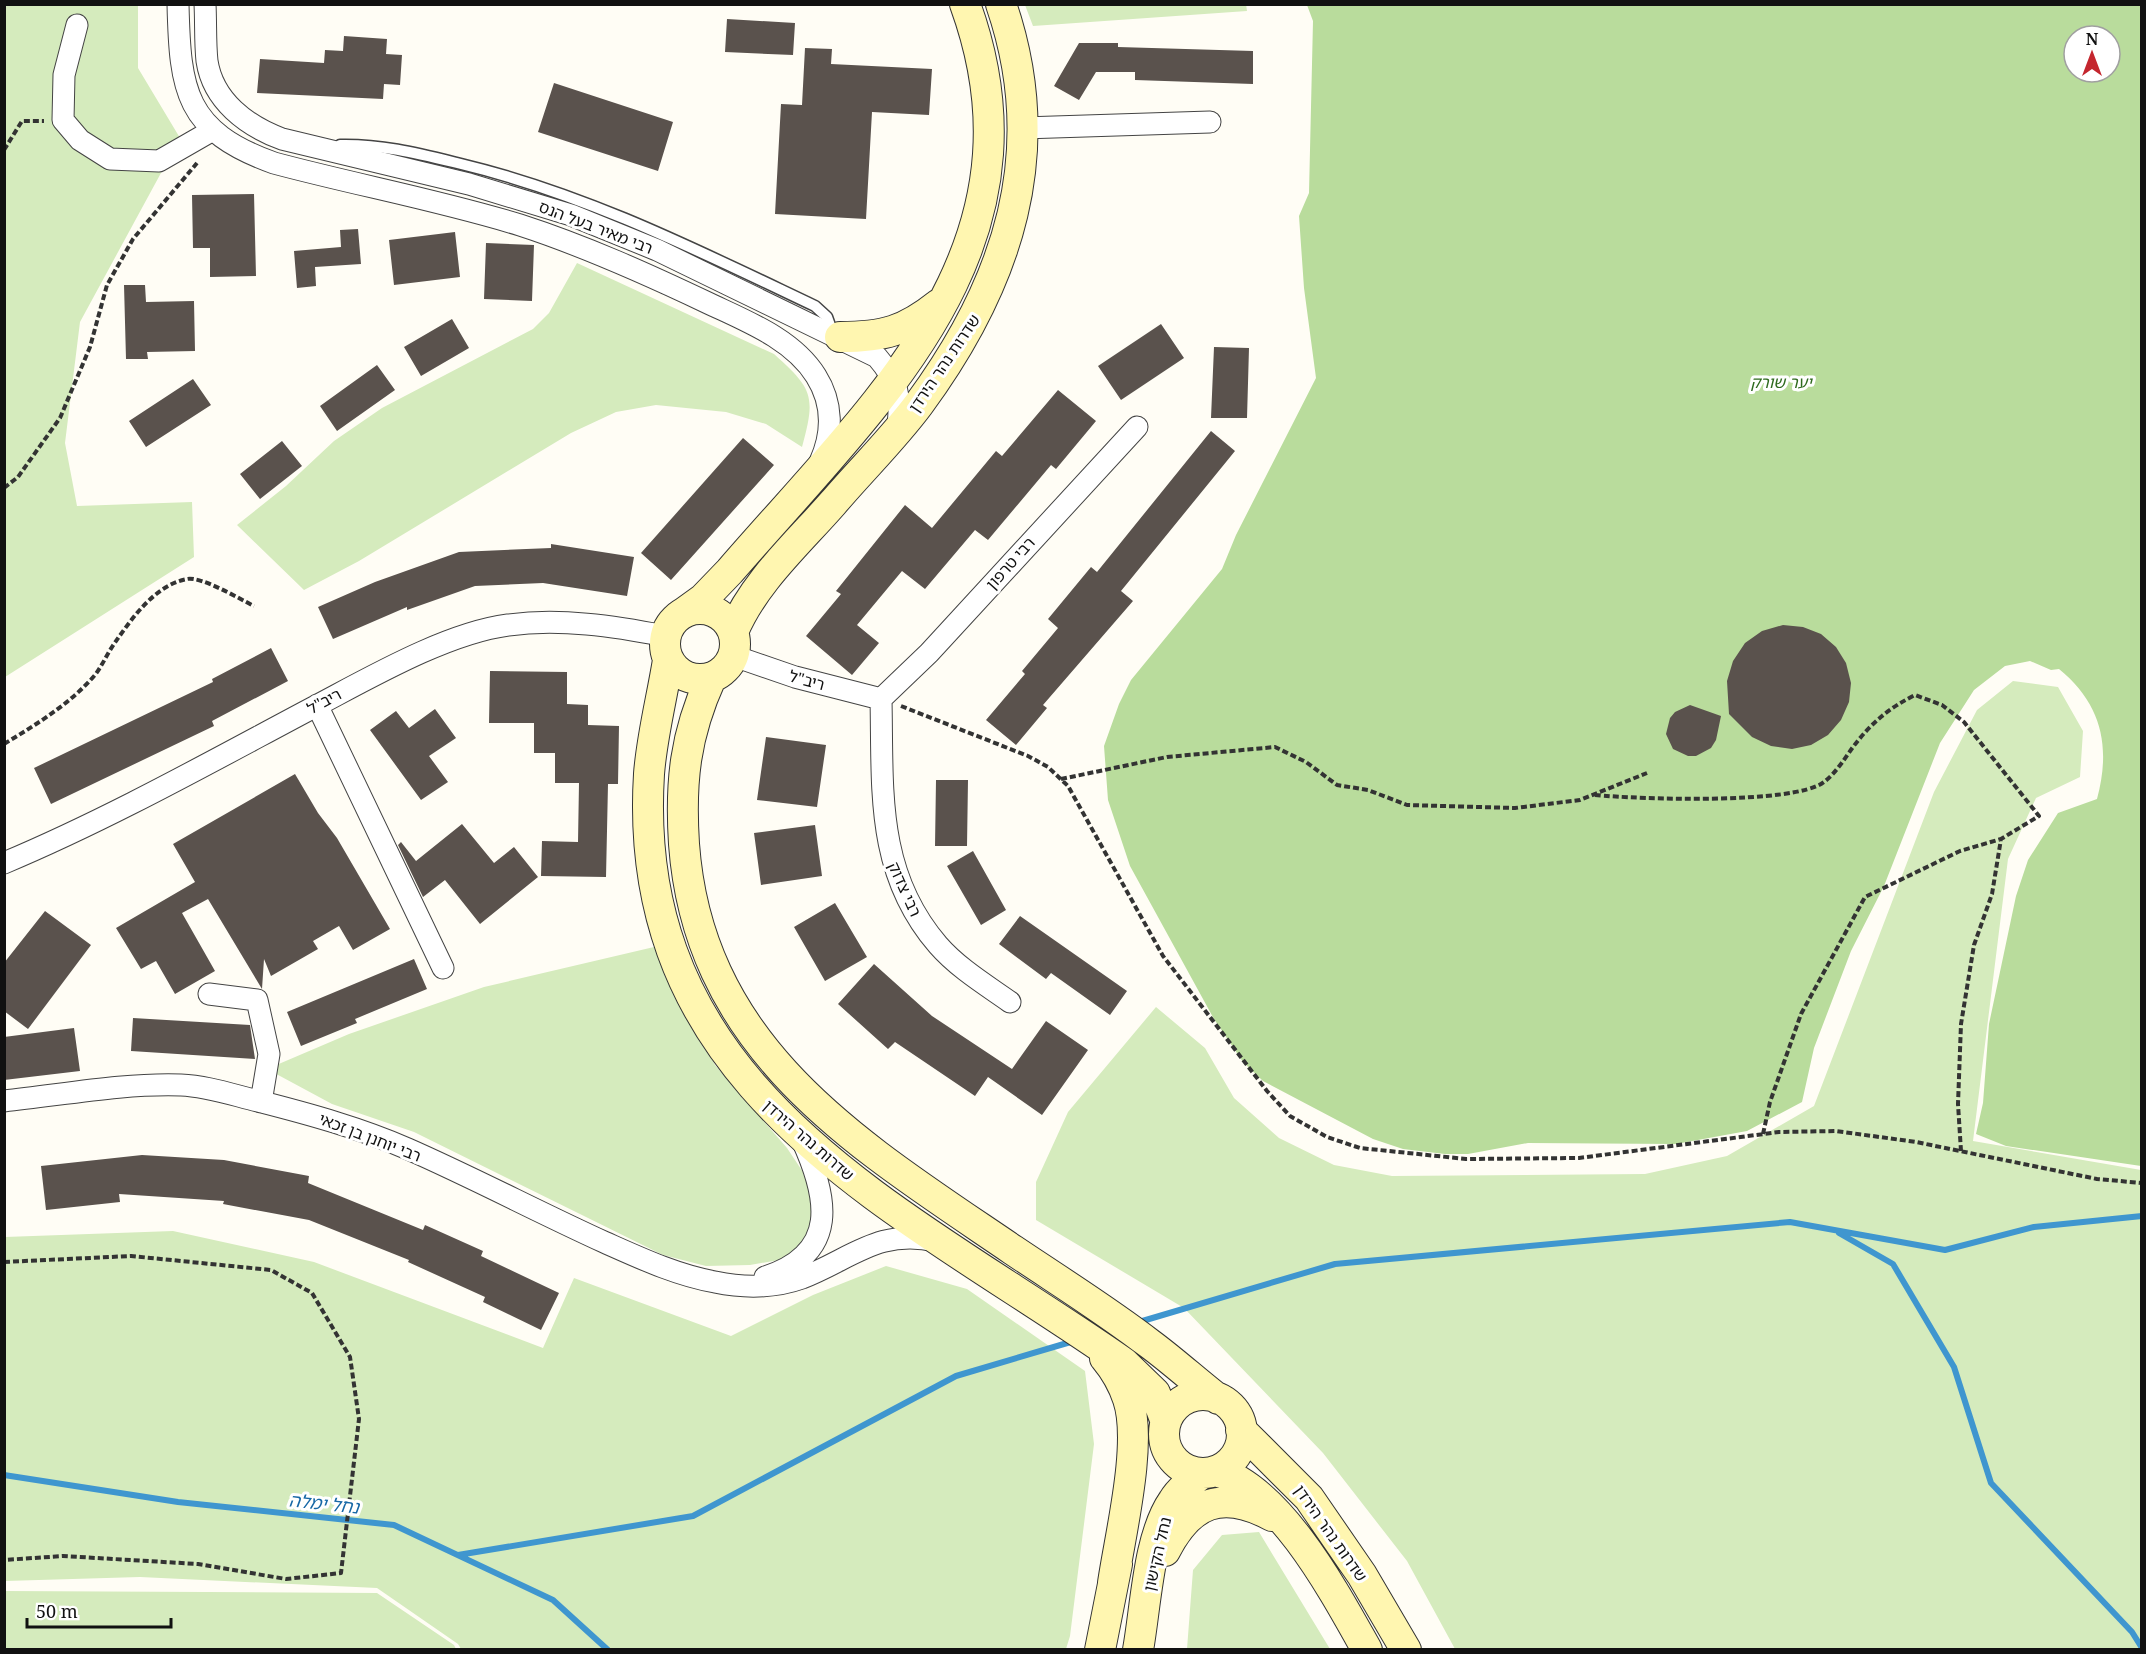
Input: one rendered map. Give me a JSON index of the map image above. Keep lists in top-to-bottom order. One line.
{"streets":{"main road":["שדרות נהר הירדן","נחל הקישון"],"street":["רבי מאיר בעל הנס","רבי טרפון","ריב\"ל","רבי צדוק","רבי יוחנן בן זכאי"]},"crossings":[["רבי מאיר בעל הנס","שדרות נהר הירדן"],["שדרות נהר הירדן","ריב\"ל"],["שדרות נהר הירדן","רבי יוחנן בן זכאי"],["שדרות נהר הירדן","נחל הקישון"],["רבי טרפון","ריב\"ל"],["רבי טרפון","רבי צדוק"],["ריב\"ל","רבי צדוק"]],"water":["נחל ימלה"],"parks":["יער שורק"],"scale_bar":"50 m","north":"top"}
